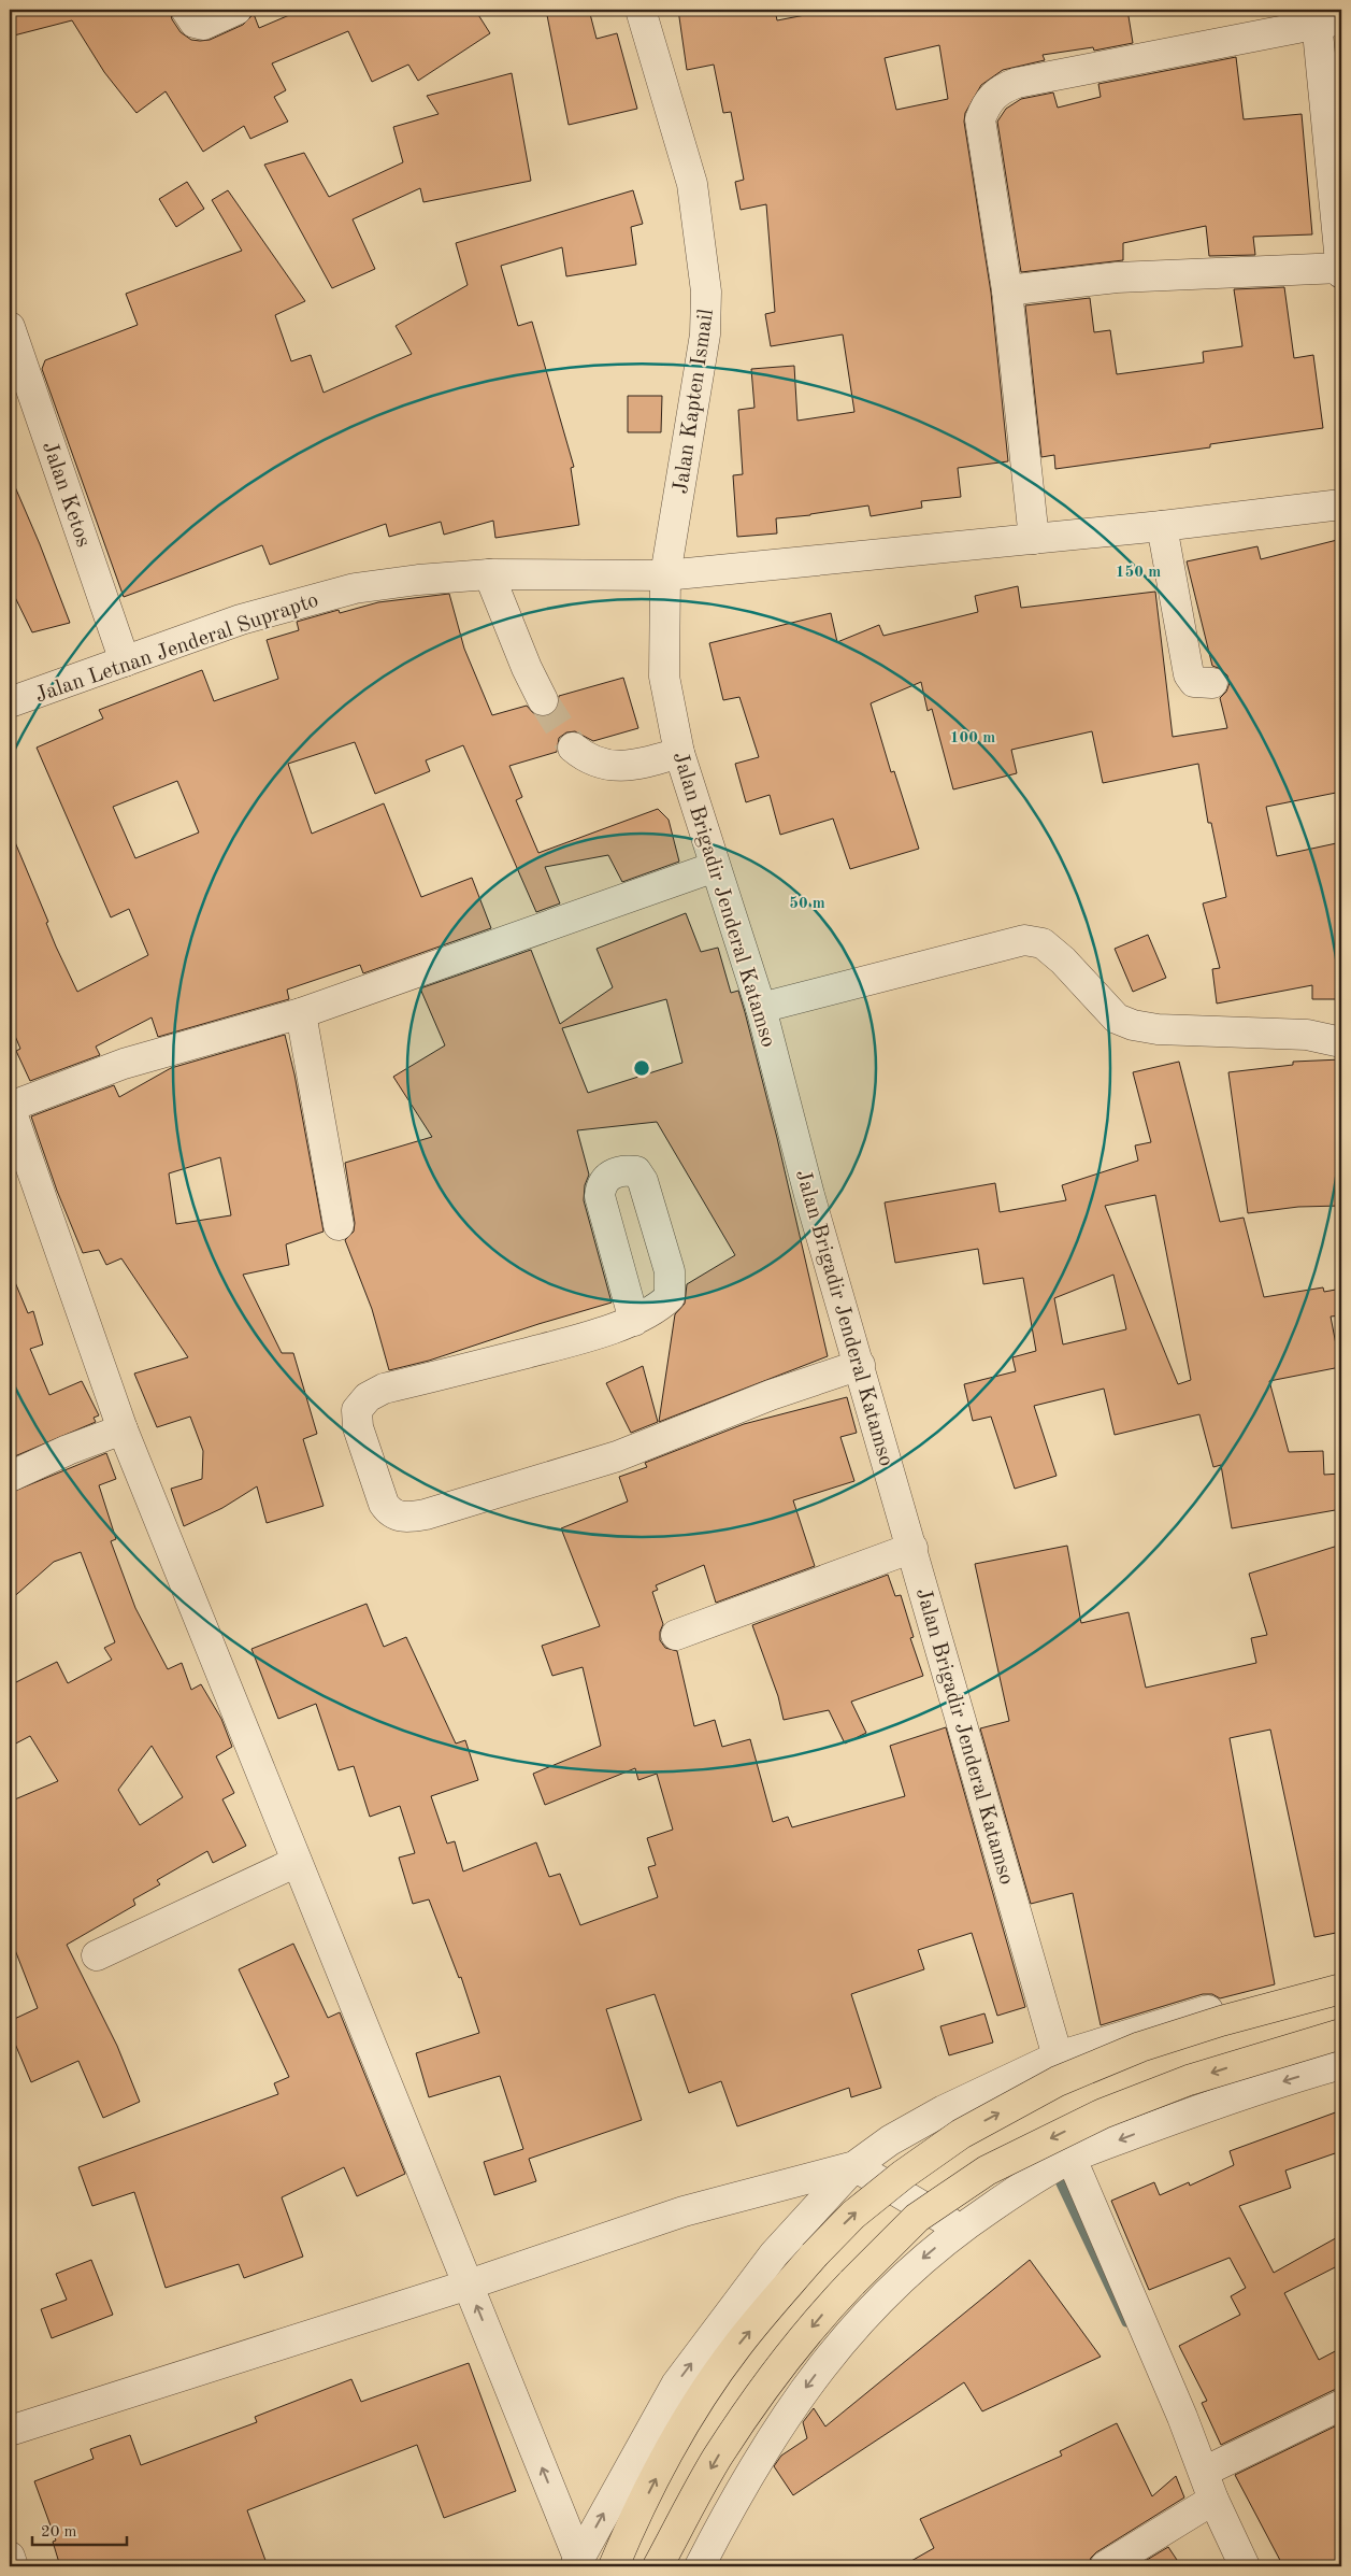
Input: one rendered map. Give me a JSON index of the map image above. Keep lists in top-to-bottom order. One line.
{"streets":{"street":["Jalan Kapten Ismail","Jalan Ketos","Jalan Letnan Jenderal Suprapto","Jalan Brigadir Jenderal Katamso"]},"crossings":[["Jalan Kapten Ismail","Jalan Letnan Jenderal Suprapto"],["Jalan Kapten Ismail","Jalan Brigadir Jenderal Katamso"],["Jalan Ketos","Jalan Letnan Jenderal Suprapto"],["Jalan Letnan Jenderal Suprapto","Jalan Brigadir Jenderal Katamso"]],"scale_bar":"20 m","rings":["150 m","100 m","50 m"]}
